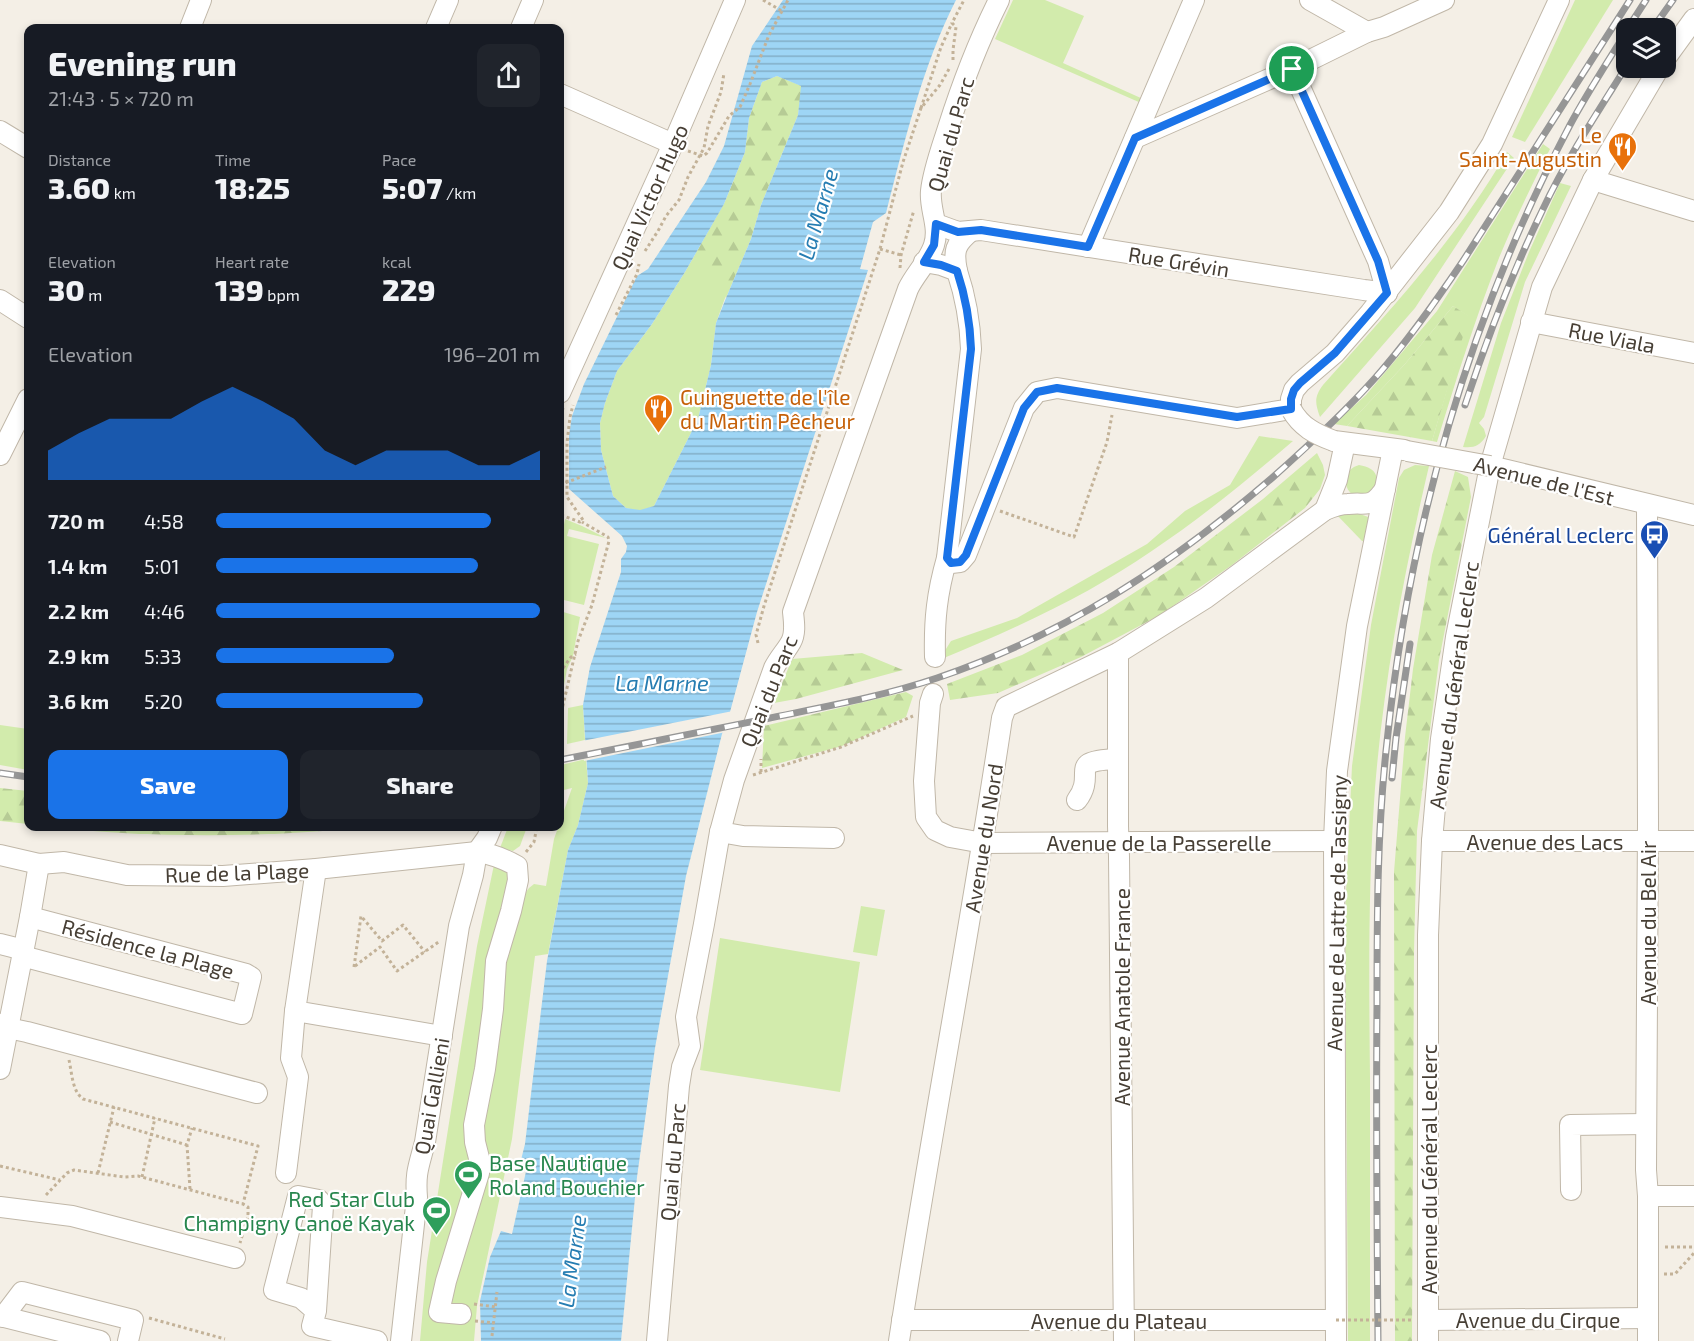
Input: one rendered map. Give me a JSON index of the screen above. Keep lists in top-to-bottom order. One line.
{"streets":{"street":["Quai du Parc","Quai Victor Hugo","Rue Grévin","Rue Viala","Avenue de l'Est","Avenue du Général Leclerc","Avenue du Nord","Avenue des Lacs","Avenue de la Passerelle","Rue de la Plage","Avenue de Lattre de Tassigny","Avenue du Bel Air","Résidence la Plage","Avenue Anatole France","Quai Gallieni","Avenue du Cirque","Avenue du Plateau"]},"crossings":[["Quai du Parc","Rue Grévin"],["Rue Viala","Avenue du Général Leclerc"],["Avenue de l'Est","Avenue du Général Leclerc"],["Avenue de l'Est","Avenue de Lattre de Tassigny"],["Avenue de l'Est","Avenue du Bel Air"],["Avenue du Général Leclerc","Avenue des Lacs"],["Avenue du Général Leclerc","Avenue du Cirque"],["Avenue du Nord","Avenue de la Passerelle"],["Avenue du Nord","Avenue Anatole France"],["Avenue du Nord","Avenue du Plateau"],["Avenue des Lacs","Avenue du Bel Air"],["Avenue de la Passerelle","Avenue de Lattre de Tassigny"],["Avenue de la Passerelle","Avenue Anatole France"],["Rue de la Plage","Quai Gallieni"],["Avenue de Lattre de Tassigny","Avenue du Plateau"],["Avenue du Bel Air","Avenue du Cirque"],["Avenue Anatole France","Avenue du Plateau"]],"water":["La Marne"],"places":{"restaurant":["Le Saint-Augustin","Guinguette de l'île du Martin Pêcheur"],"bus stop":["Général Leclerc"],"sports":["Base Nautique Roland Bouchier","Red Star Club Champigny Canoë Kayak"]},"page":{"heading":["Evening run","21:43 · 5 × 720 m"],"stats":[["Distance","3.60 km"],["Time","18:25"],["Pace","5:07 /km"],["Elevation","30 m"],["Heart rate","139 bpm"],["kcal","229"]],"chart":["Elevation","196–201 m"],"list":[{"name":"720 m","note":"4:58"},{"name":"1.4 km","note":"5:01"},{"name":"2.2 km","note":"4:46"},{"name":"2.9 km","note":"5:33"},{"name":"3.6 km","note":"5:20"}],"buttons":["Save","Share"]}}
